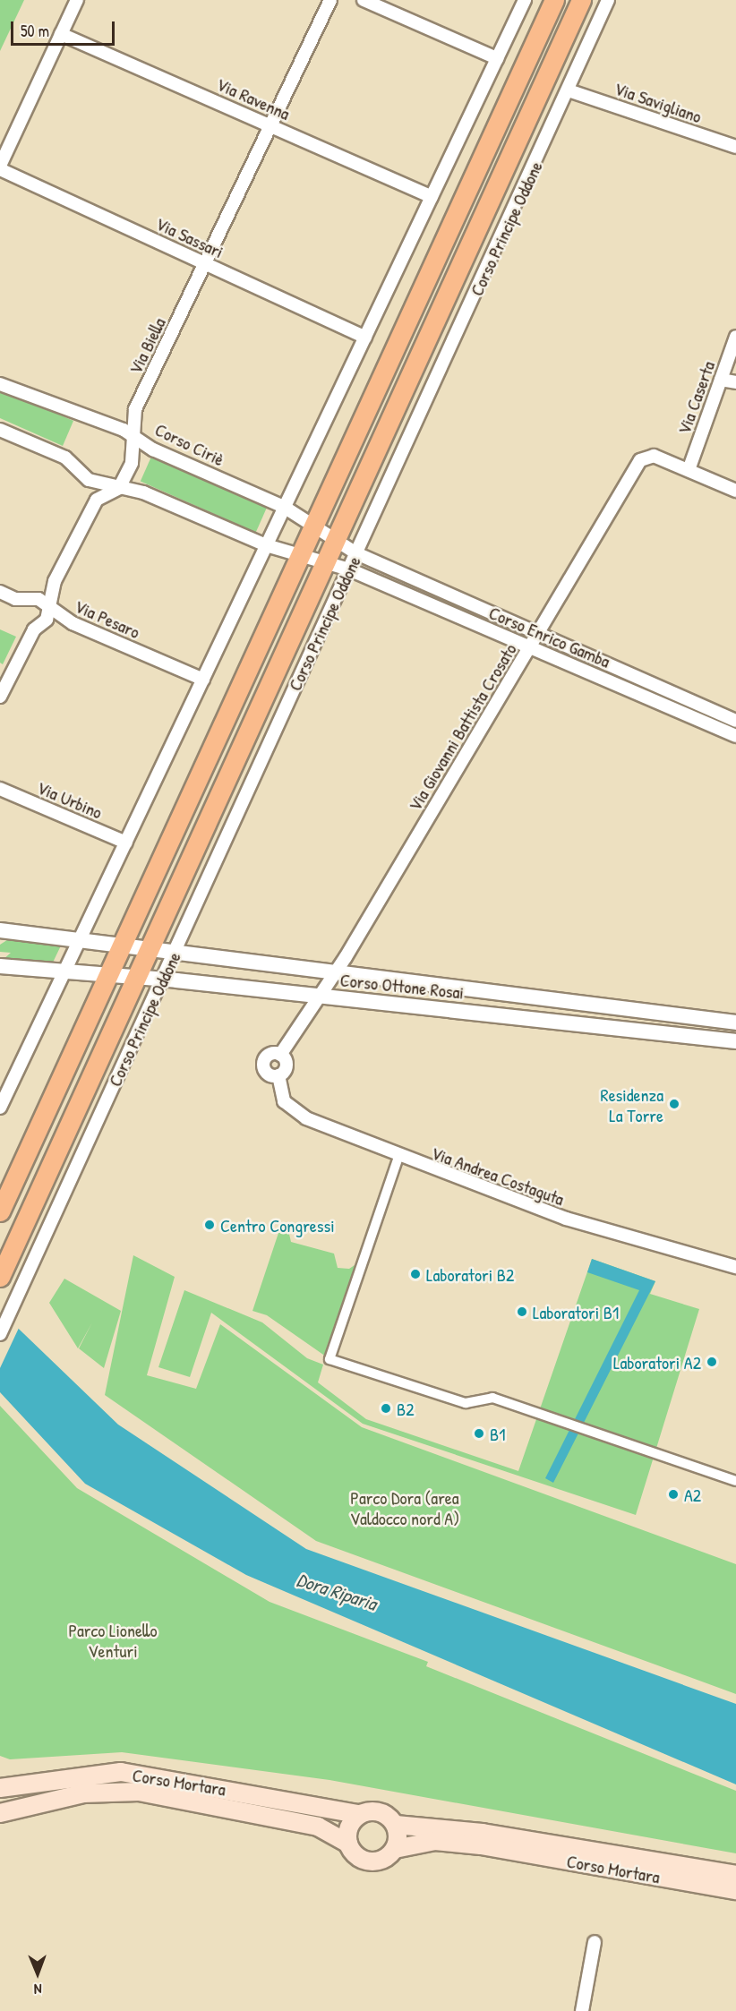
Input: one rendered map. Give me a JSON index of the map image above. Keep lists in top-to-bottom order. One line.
{"streets":{"main road":["Corso Principe Oddone","Corso Mortara"],"street":["Via Ravenna","Via Savigliano","Via Sassari","Via Biella","Via Caserta","Corso Ciriè","Via Pesaro","Corso Enrico Gamba","Via Giovanni Battista Crosato","Via Urbino","Corso Ottone Rosai","Via Andrea Costaguta"]},"crossings":[["Via Ravenna","Via Biella"],["Via Savigliano","Corso Principe Oddone"],["Corso Principe Oddone","Corso Ciriè"],["Corso Principe Oddone","Corso Enrico Gamba"],["Corso Principe Oddone","Corso Ottone Rosai"],["Via Sassari","Via Biella"],["Via Biella","Corso Ciriè"],["Via Caserta","Via Giovanni Battista Crosato"],["Corso Ciriè","Corso Enrico Gamba"],["Corso Enrico Gamba","Via Giovanni Battista Crosato"],["Via Giovanni Battista Crosato","Corso Ottone Rosai"],["Via Giovanni Battista Crosato","Via Andrea Costaguta"]],"water":["Dora Riparia"],"parks":["Parco Dora (area Valdocco nord A)","Parco Lionello Venturi"],"places":["Residenza La Torre","Centro Congressi","Laboratori B2","Laboratori B1","Laboratori A2","B2","B1","A2"],"scale_bar":"50 m","north":"bottom"}
